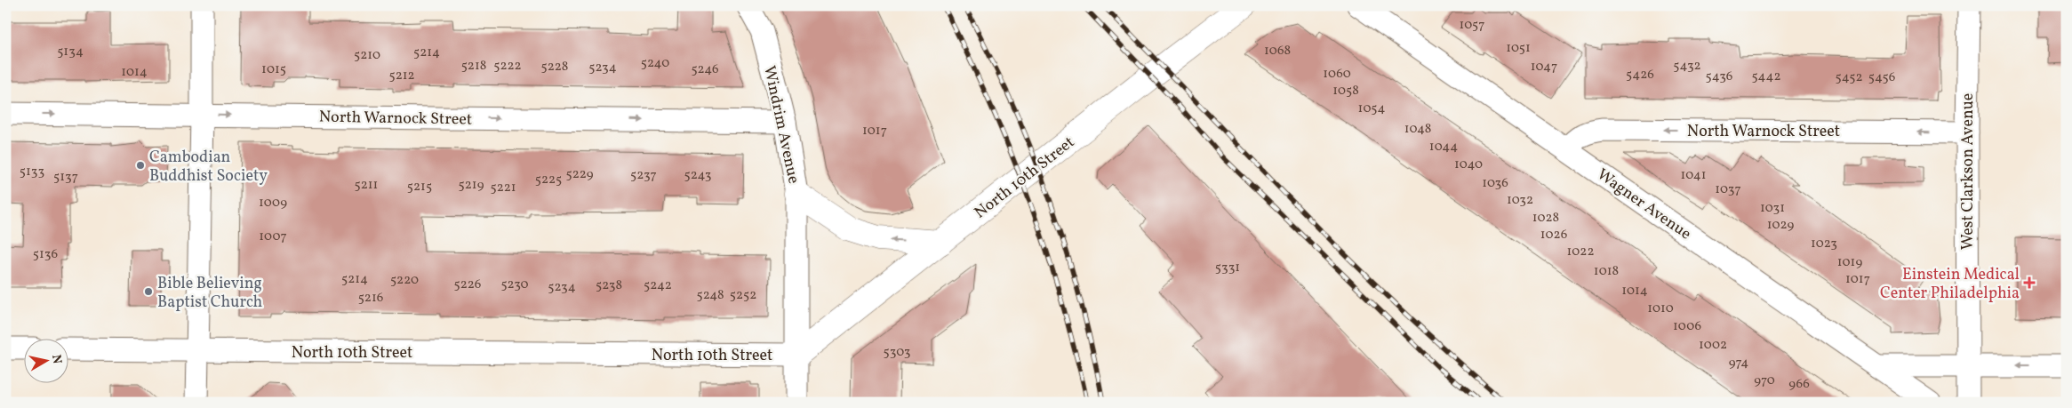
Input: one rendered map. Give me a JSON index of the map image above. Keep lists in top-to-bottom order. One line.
{"streets":{"street":["North Warnock Street","Windrim Avenue","West Clarkson Avenue","North 10th Street","Wagner Avenue"]},"crossings":[["North Warnock Street","Windrim Avenue"],["North Warnock Street","West Clarkson Avenue"],["North Warnock Street","Wagner Avenue"],["Windrim Avenue","North 10th Street"]],"places":{"other":["Cambodian Buddhist Society","Bible Believing Baptist Church"],"health":["Einstein Medical Center Philadelphia"]},"house_numbers":["1057","1051","1068","5134","5214","5210","5240","5218","5222","5432","5228","1047","5234","1015","5246","1014","1060","5426","5212","5436","5442","5452","5456","1058","1054","1048","1017","1044","1040","5133","5229","5237","5243","1041","5137","5225","1036","5211","5219","5215","5221","1037","1032","1009","1031","1028","1029","1026","1007","1023","1022","5136","1019","5331","1018","5214","1017","5220","5226","5230","5238","5242","5234","1014","5248","5252","5216","1010","1006","1002","5303","974","970","966"],"north":"right"}
